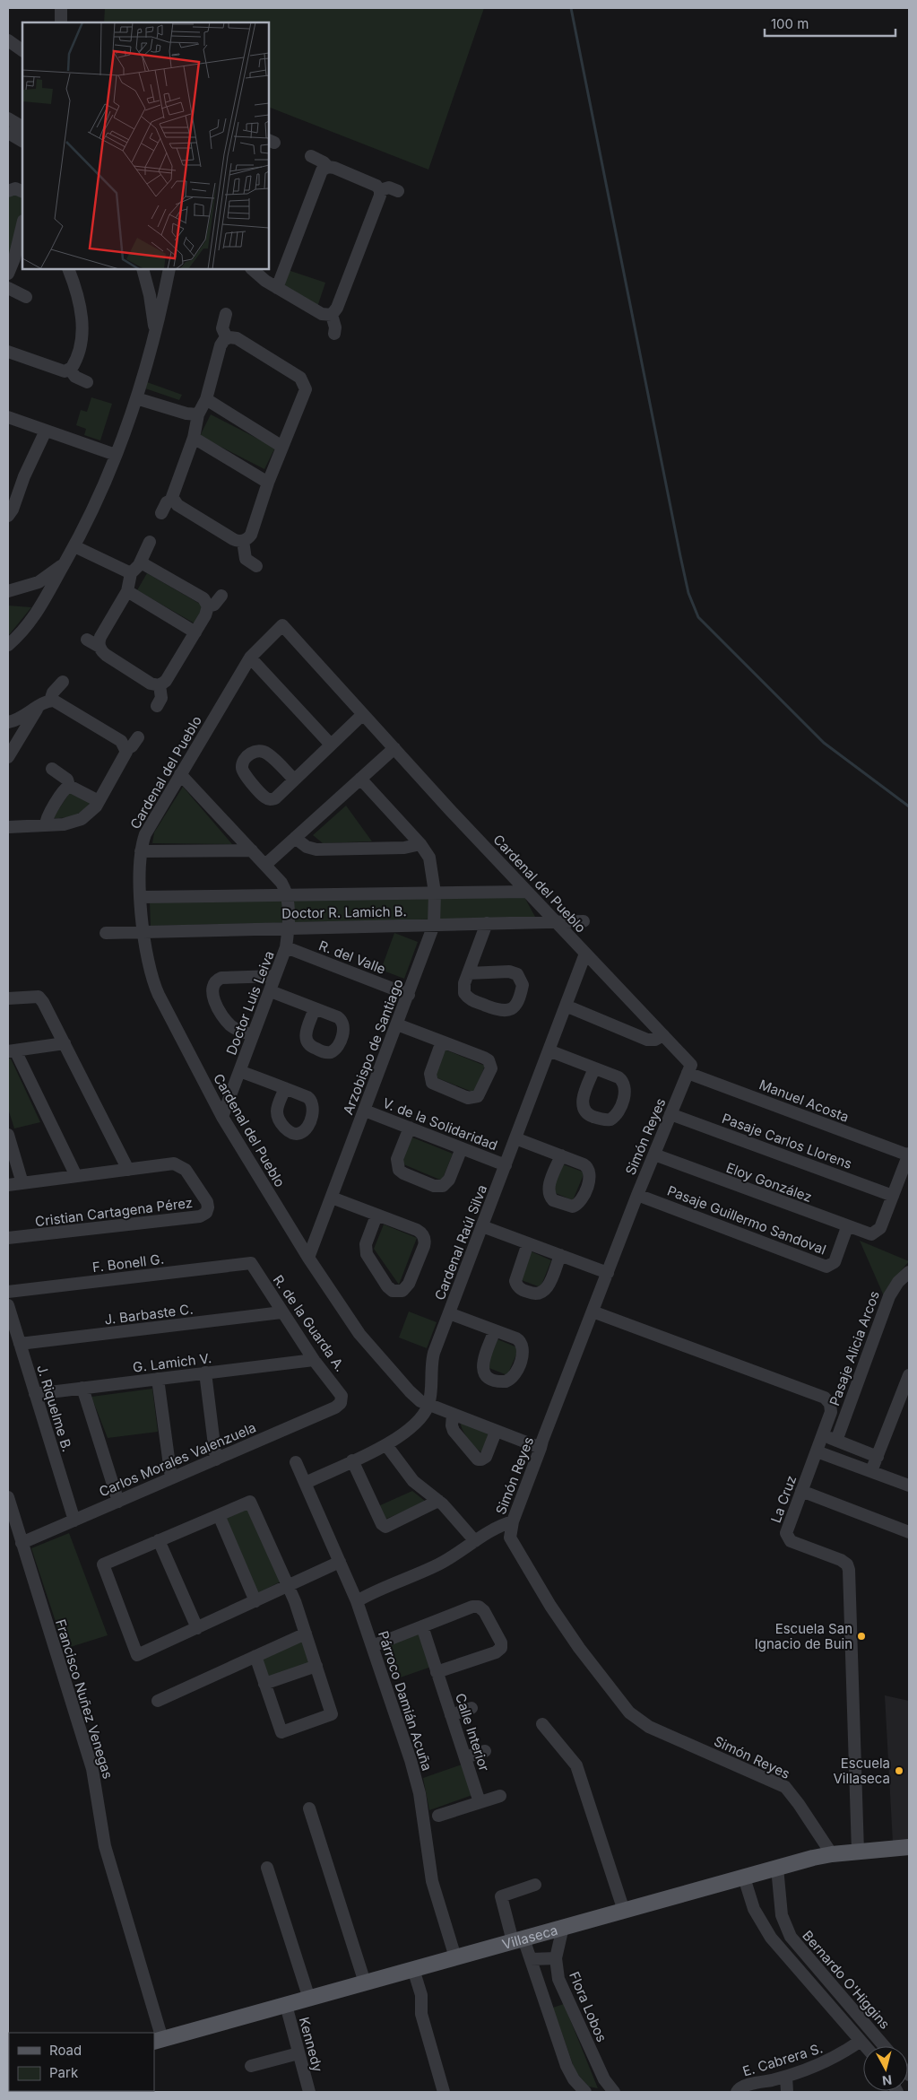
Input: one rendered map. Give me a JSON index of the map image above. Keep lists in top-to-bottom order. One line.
{"streets":{"main road":["Villaseca"],"street":["Cardenal del Pueblo","Doctor R. Lamich B.","R. del Valle","Doctor Luis Leiva","Arzobispo de Santiago","Manuel Acosta","V. de la Solidaridad","Simón Reyes","Pasaje Carlos Llorens","Eloy González","Cristian Cartagena Pérez","Pasaje Guillermo Sandoval","Cardenal Raúl Silva","F. Bonell G.","J. Barbaste C.","R. de la Guarda A.","Pasaje Alicia Arcos","G. Lamich V.","J. Riquelme B.","Carlos Morales Valenzuela","La Cruz","Francisco Nuñez Venegas","Párroco Damián Acuña","Calle Interior","Bernardo O'Higgins","Flora Lobos","Kennedy","E. Cabrera S."]},"crossings":[["Cardenal del Pueblo","Doctor R. Lamich B."],["Cardenal del Pueblo","Doctor Luis Leiva"],["Cardenal del Pueblo","Arzobispo de Santiago"],["Cardenal del Pueblo","Manuel Acosta"],["Cardenal del Pueblo","Simón Reyes"],["Cardenal del Pueblo","Cardenal Raúl Silva"],["Doctor R. Lamich B.","Doctor Luis Leiva"],["Doctor R. Lamich B.","Arzobispo de Santiago"],["R. del Valle","Doctor Luis Leiva"],["R. del Valle","Arzobispo de Santiago"],["Arzobispo de Santiago","V. de la Solidaridad"],["Manuel Acosta","Simón Reyes"],["V. de la Solidaridad","Cardenal Raúl Silva"],["Simón Reyes","Pasaje Carlos Llorens"],["Simón Reyes","Eloy González"],["Simón Reyes","Pasaje Guillermo Sandoval"],["Simón Reyes","La Cruz"],["Simón Reyes","Villaseca"],["Pasaje Carlos Llorens","Eloy González"],["Eloy González","Pasaje Guillermo Sandoval"],["Cardenal Raúl Silva","Párroco Damián Acuña"],["F. Bonell G.","R. de la Guarda A."],["J. Barbaste C.","R. de la Guarda A."],["J. Barbaste C.","J. Riquelme B."],["R. de la Guarda A.","G. Lamich V."],["R. de la Guarda A.","Carlos Morales Valenzuela"],["G. Lamich V.","J. Riquelme B."],["J. Riquelme B.","Carlos Morales Valenzuela"],["Carlos Morales Valenzuela","Francisco Nuñez Venegas"],["La Cruz","Villaseca"],["Francisco Nuñez Venegas","Villaseca"],["Párroco Damián Acuña","Villaseca"],["Villaseca","Bernardo O'Higgins"],["Villaseca","Flora Lobos"],["Villaseca","Kennedy"]],"places":["Escuela San Ignacio de Buin","Escuela Villaseca"],"legend":["Road","Park"],"scale_bar":"100 m","north":"bottom"}
